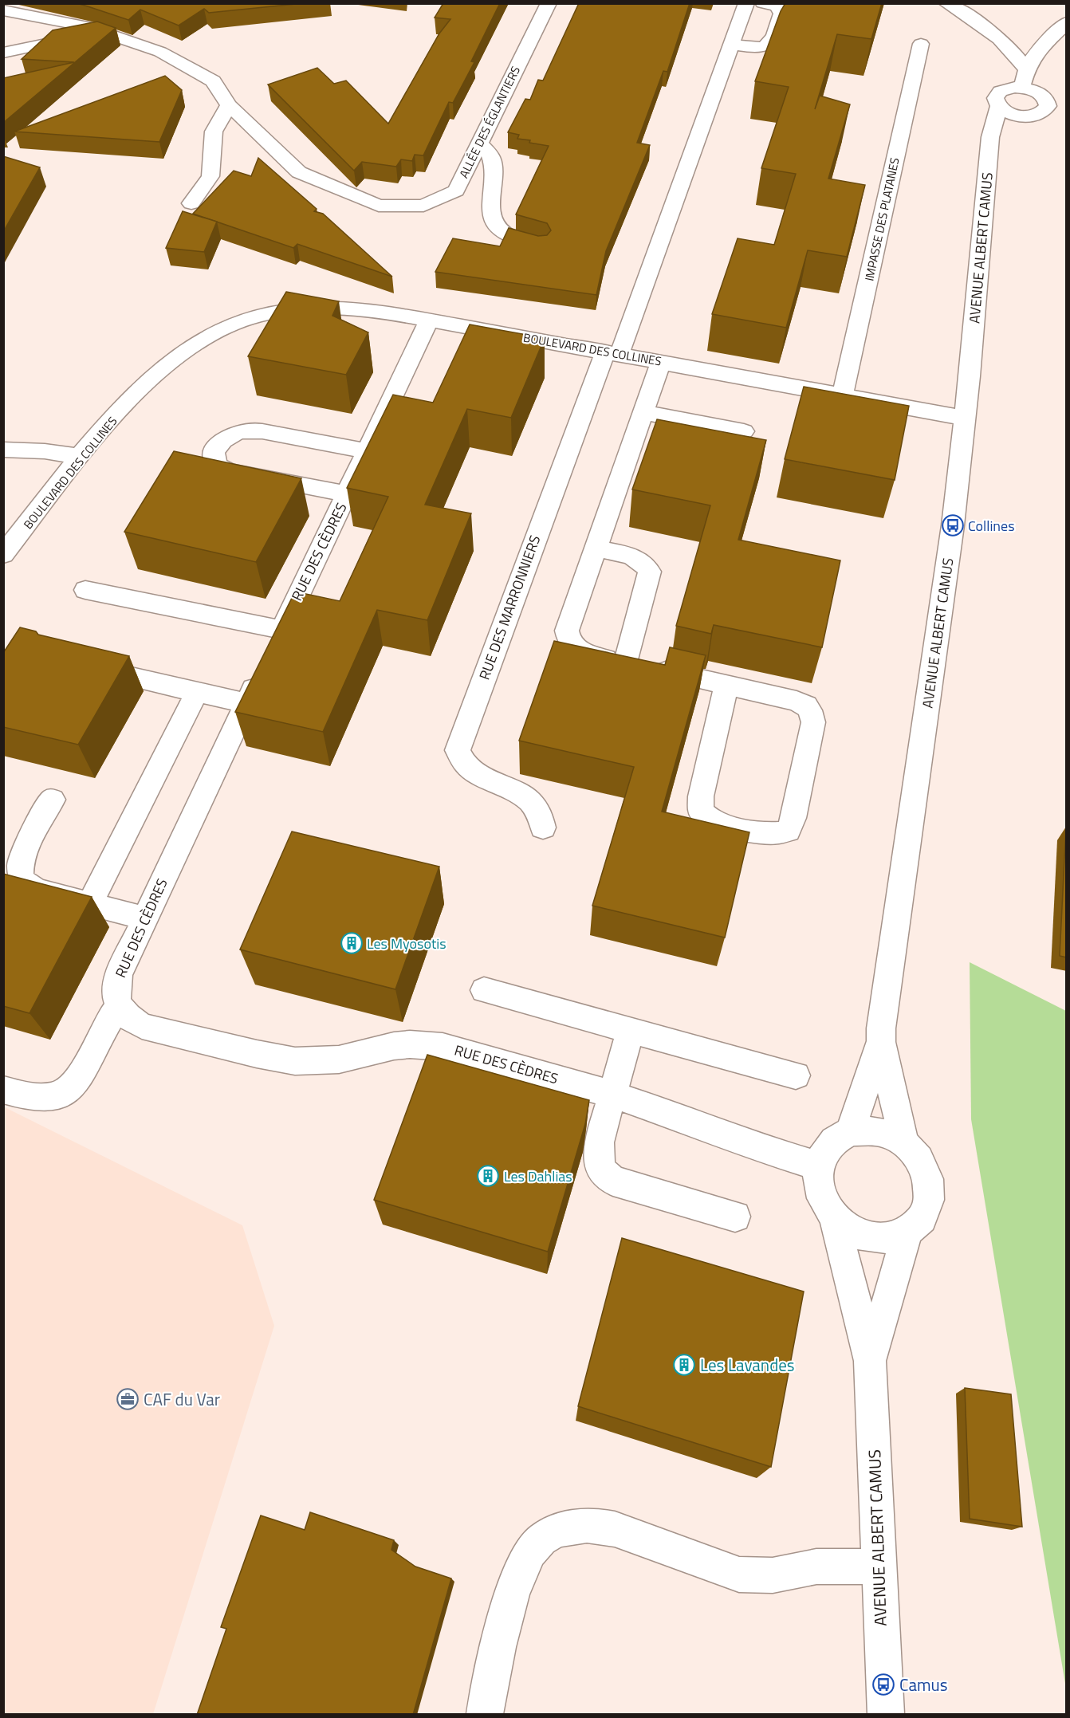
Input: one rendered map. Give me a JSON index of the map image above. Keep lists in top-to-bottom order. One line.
{"streets":{"street":["ALLÉE DES ÉGLANTIERS","IMPASSE DES PLATANES","AVENUE ALBERT CAMUS","BOULEVARD DES COLLINES","RUE DES CÈDRES","RUE DES MARRONNIERS"]},"crossings":[["IMPASSE DES PLATANES","BOULEVARD DES COLLINES"],["AVENUE ALBERT CAMUS","BOULEVARD DES COLLINES"],["AVENUE ALBERT CAMUS","RUE DES CÈDRES"],["BOULEVARD DES COLLINES","RUE DES CÈDRES"],["BOULEVARD DES COLLINES","RUE DES MARRONNIERS"]],"places":{"bus stop":["Collines","Camus"],"building":["Les Myosotis","Les Dahlias","Les Lavandes"],"office":["CAF du Var"]}}
